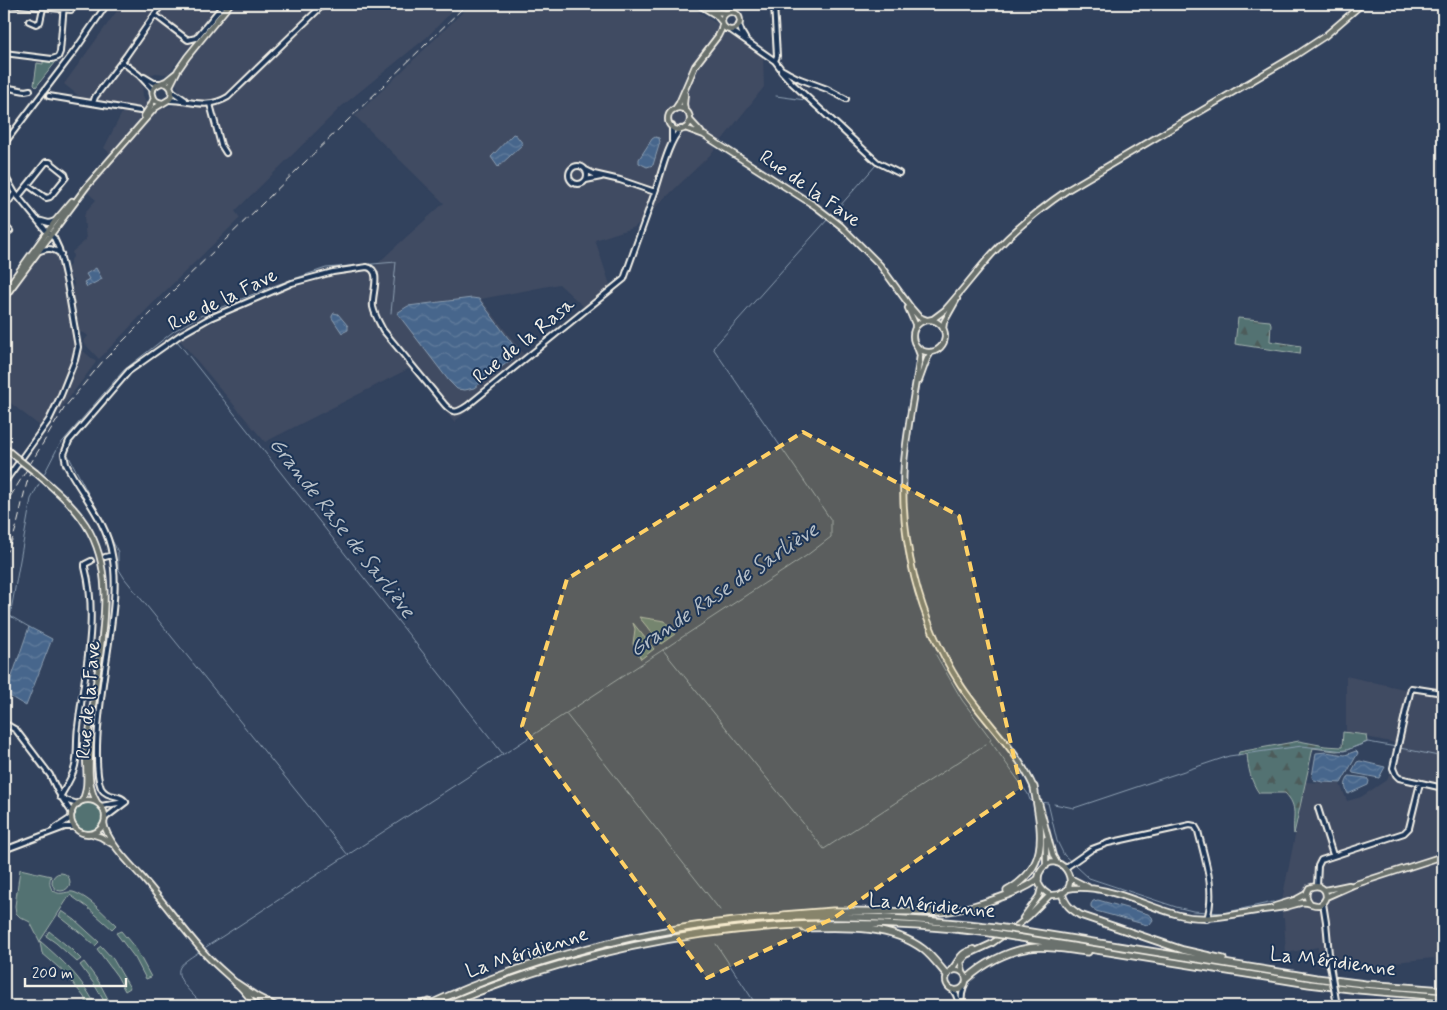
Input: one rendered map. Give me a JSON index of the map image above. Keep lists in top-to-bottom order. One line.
{"streets":{"highway":["La Méridienne"],"main road":["Rue de la Fave"],"street":["Rue de la Rasa"]},"crossings":[["Rue de la Fave","Rue de la Rasa"]],"water":["Grande Rase de Sarliève"],"scale_bar":"200 m"}
